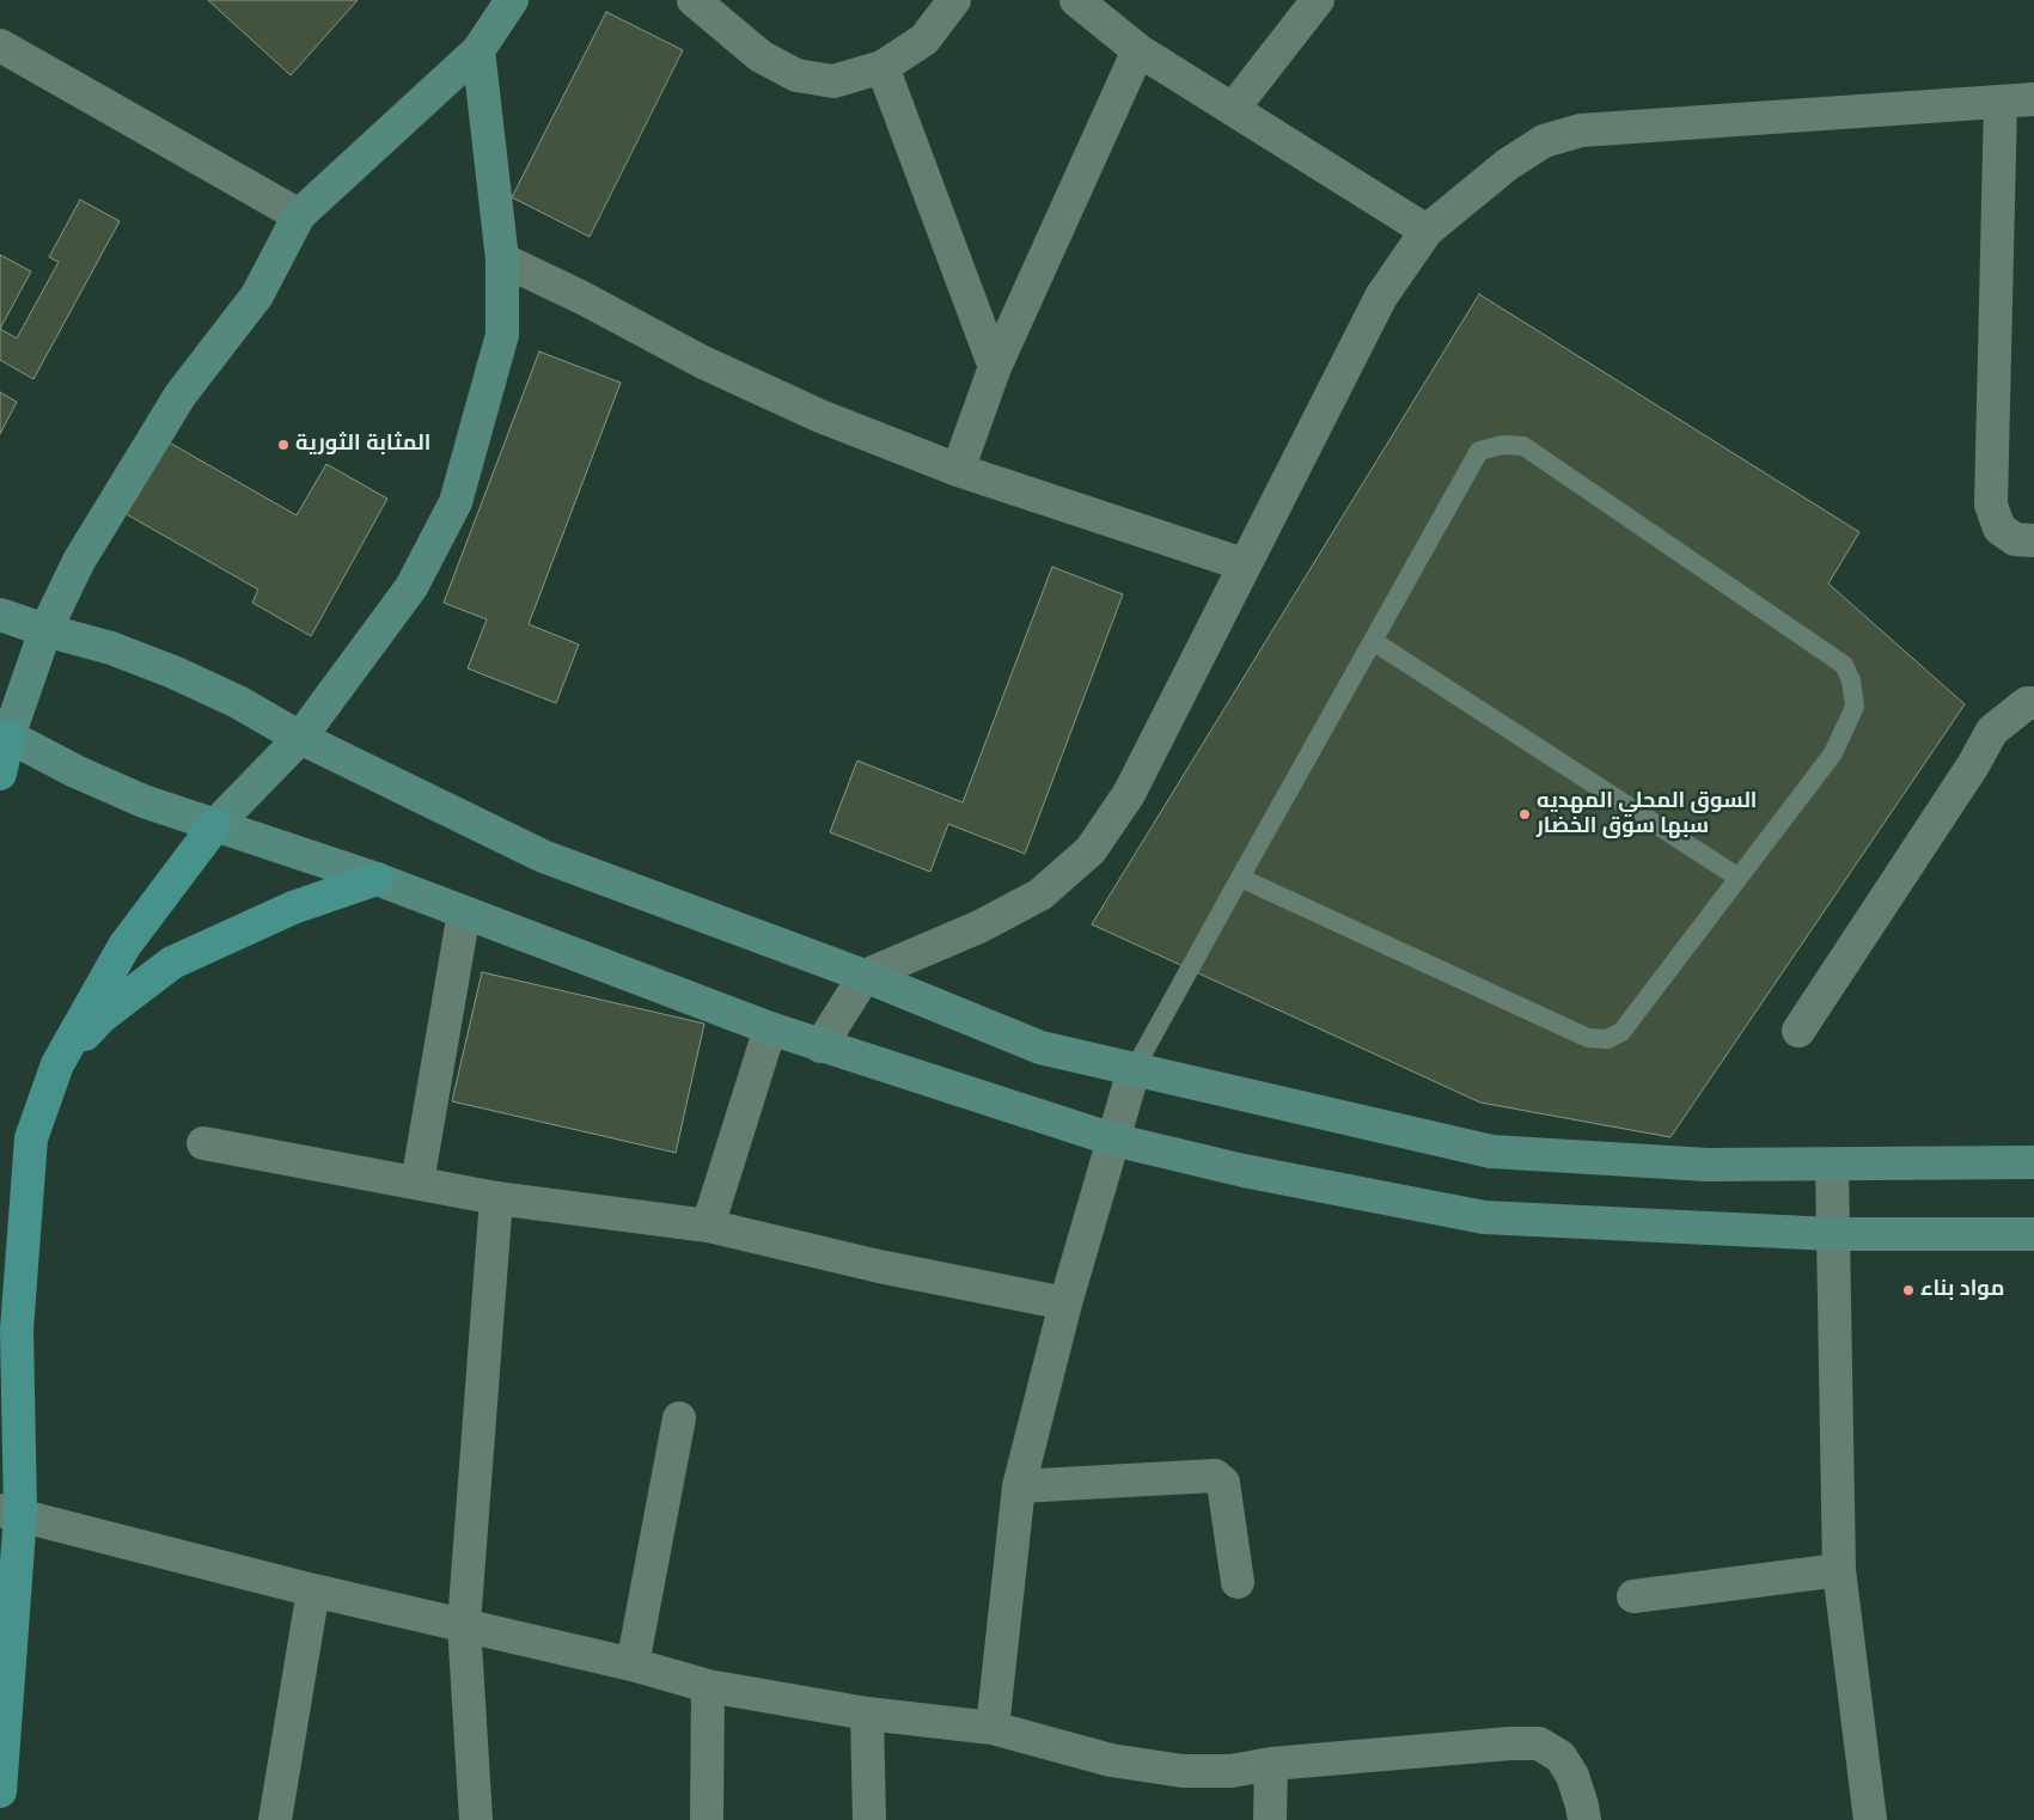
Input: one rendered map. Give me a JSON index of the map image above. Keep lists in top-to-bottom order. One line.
{"places":["المثابة الثورية","السوق المحلي المهديه سبها سوق الخضار","مواد بناء"]}
